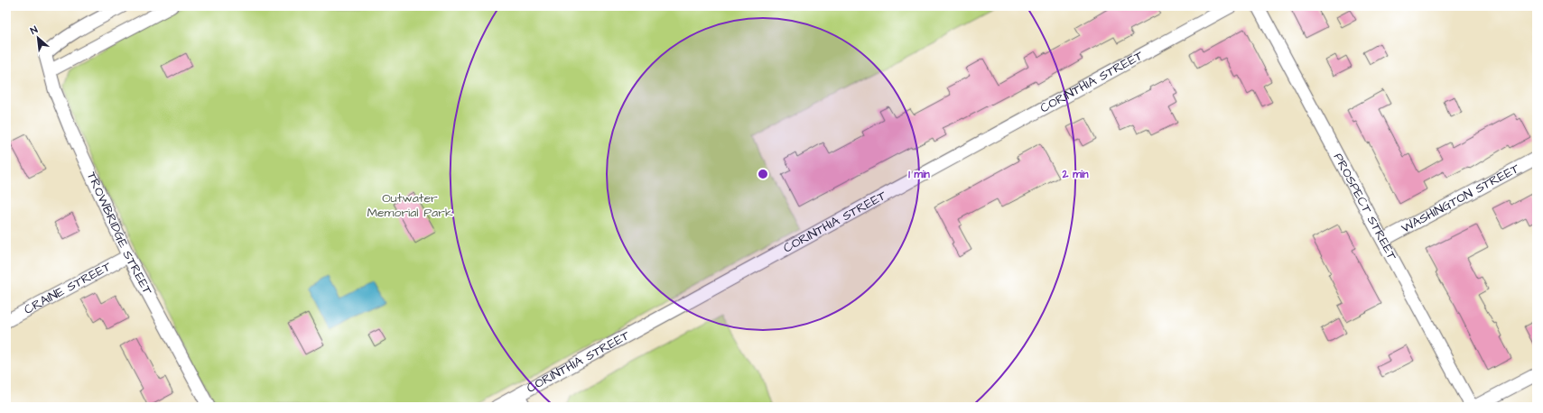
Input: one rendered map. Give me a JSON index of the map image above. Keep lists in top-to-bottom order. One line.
{"streets":{"street":["CORINTHIA STREET","WASHINGTON STREET","PROSPECT STREET","TROWBRIDGE STREET","CRAINE STREET"]},"crossings":[["WASHINGTON STREET","PROSPECT STREET"],["TROWBRIDGE STREET","CRAINE STREET"]],"parks":["Outwater Memorial Park"],"north":"top left","rings":["1 min","2 min"]}
